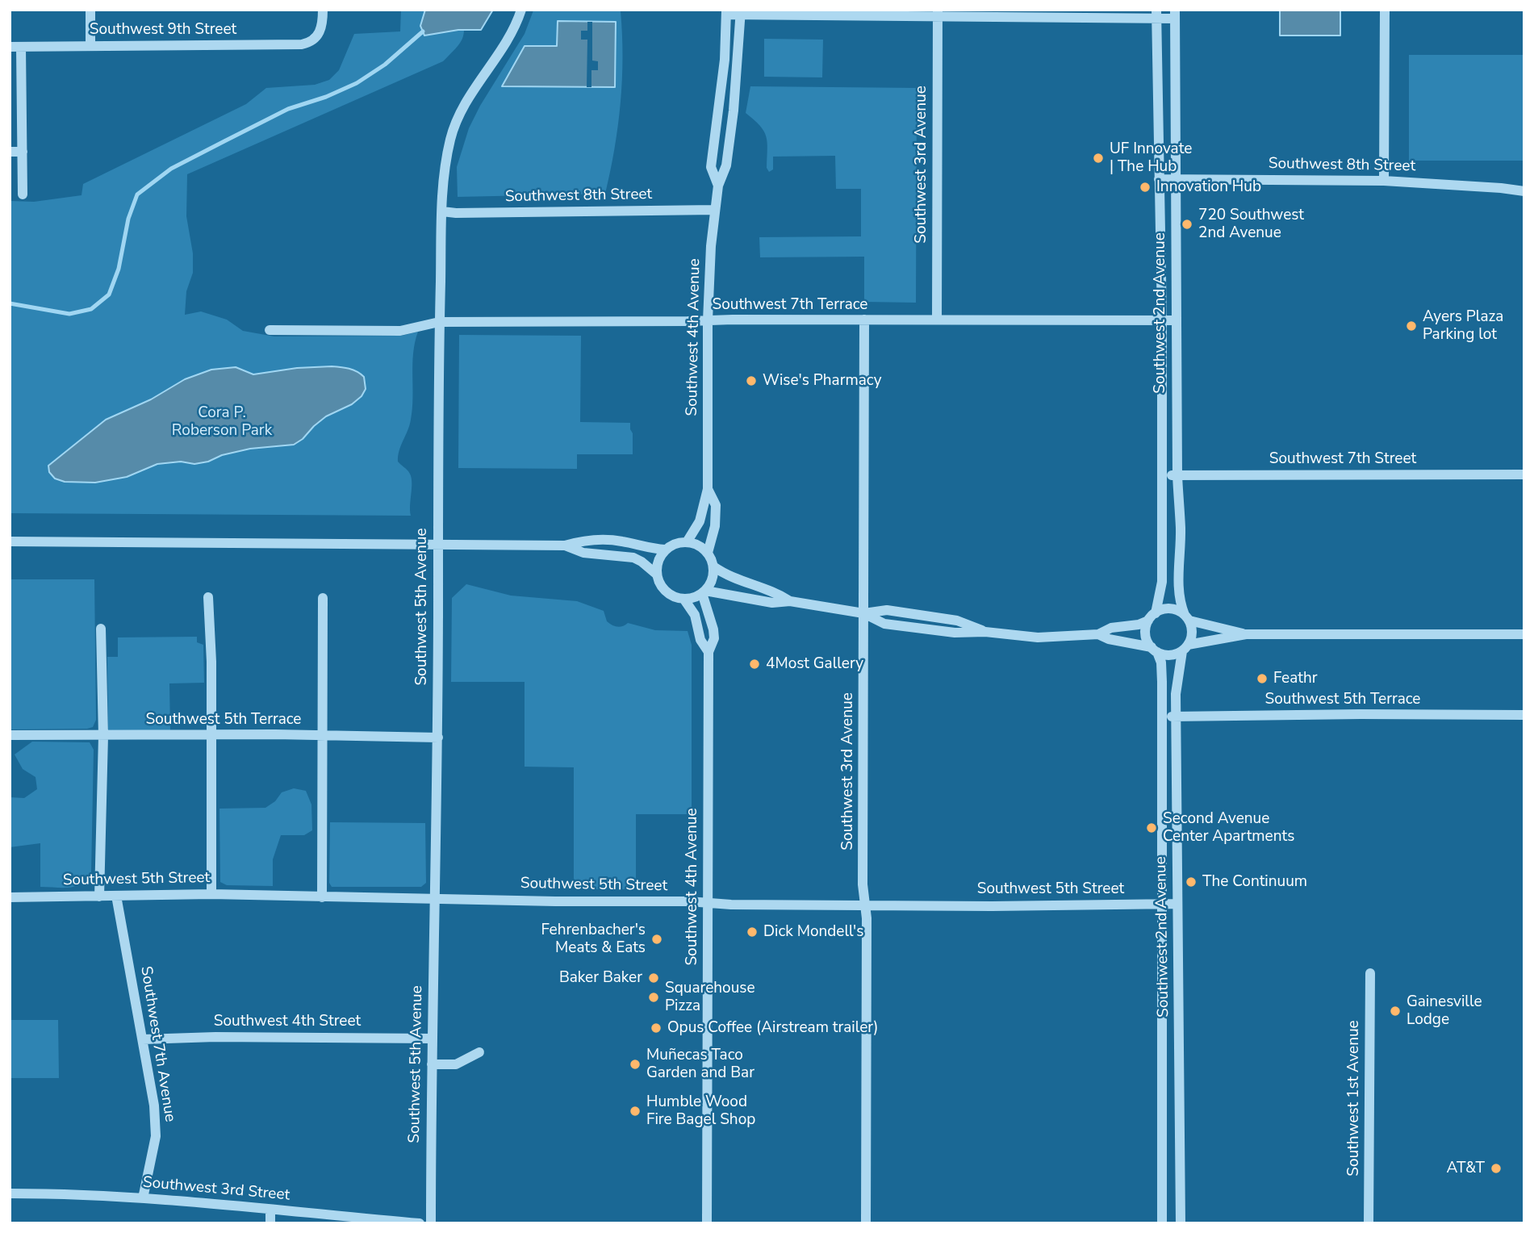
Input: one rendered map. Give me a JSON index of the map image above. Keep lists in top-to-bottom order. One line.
{"streets":{"street":["Southwest 9th Street","Southwest 3rd Avenue","Southwest 8th Street","Southwest 7th Terrace","Southwest 2nd Avenue","Southwest 4th Avenue","Southwest 7th Street","Southwest 5th Avenue","Southwest 5th Terrace","Southwest 5th Street","Southwest 4th Street","Southwest 7th Avenue","Southwest 1st Avenue","Southwest 3rd Street"]},"crossings":[["Southwest 3rd Avenue","Southwest 7th Terrace"],["Southwest 3rd Avenue","Southwest 5th Street"],["Southwest 8th Street","Southwest 2nd Avenue"],["Southwest 8th Street","Southwest 4th Avenue"],["Southwest 8th Street","Southwest 5th Avenue"],["Southwest 7th Terrace","Southwest 2nd Avenue"],["Southwest 7th Terrace","Southwest 4th Avenue"],["Southwest 7th Terrace","Southwest 5th Avenue"],["Southwest 2nd Avenue","Southwest 7th Street"],["Southwest 2nd Avenue","Southwest 5th Terrace"],["Southwest 2nd Avenue","Southwest 5th Street"],["Southwest 4th Avenue","Southwest 5th Street"],["Southwest 5th Avenue","Southwest 5th Terrace"],["Southwest 5th Avenue","Southwest 5th Street"],["Southwest 5th Avenue","Southwest 4th Street"],["Southwest 5th Street","Southwest 7th Avenue"],["Southwest 4th Street","Southwest 7th Avenue"],["Southwest 7th Avenue","Southwest 3rd Street"]],"parks":["Cora P. Roberson Park"],"places":["UF Innovate | The Hub","Innovation Hub","720 Southwest 2nd Avenue","Ayers Plaza Parking lot","Wise's Pharmacy","4Most Gallery","Feathr","Second Avenue Center Apartments","The Continuum","Dick Mondell's","Fehrenbacher's Meats & Eats","Baker Baker","Squarehouse Pizza","Gainesville Lodge","Opus Coffee (Airstream trailer)","Muñecas Taco Garden and Bar","Humble Wood Fire Bagel Shop","AT&T"]}
